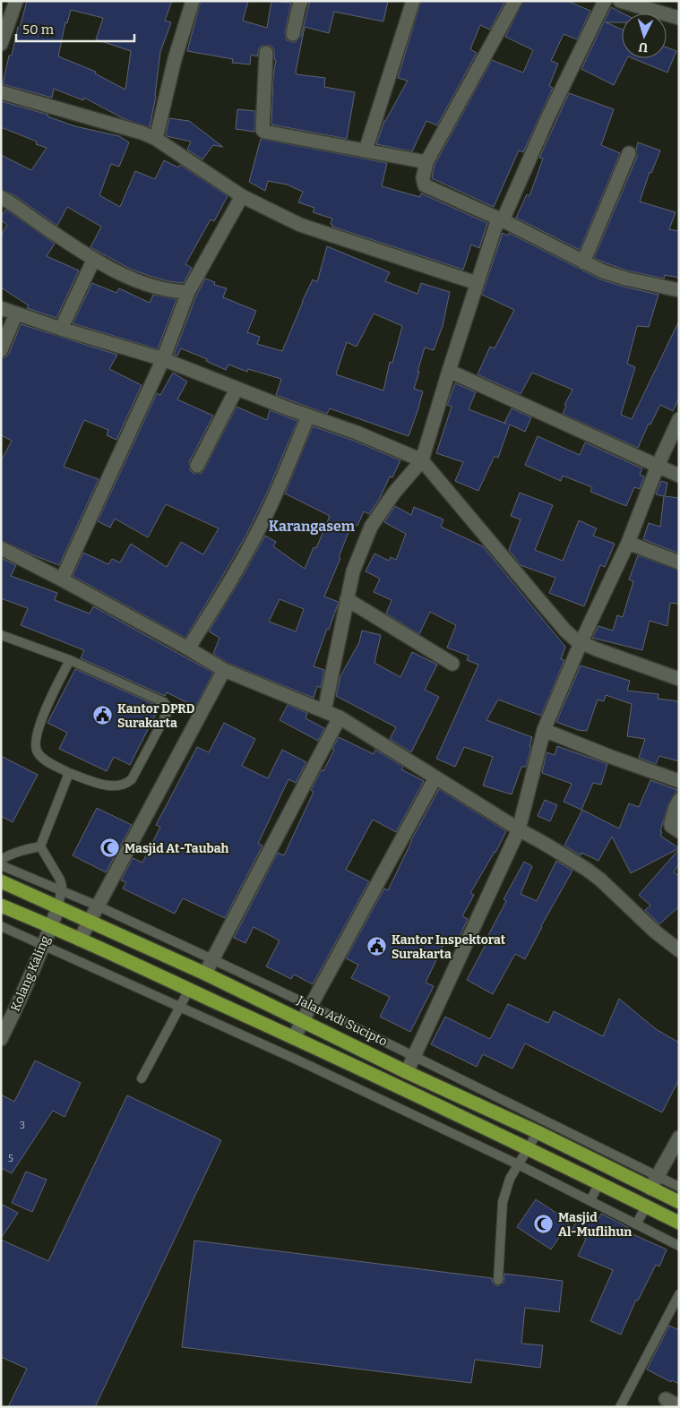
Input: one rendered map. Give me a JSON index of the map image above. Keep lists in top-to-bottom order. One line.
{"streets":{"highway":["Jalan Adi Sucipto"],"street":["Kolang Kaling"]},"crossings":[["Kolang Kaling","Jalan Adi Sucipto"]],"districts":["Karangasem"],"places":{"public building":["Kantor DPRD Surakarta","Kantor Inspektorat Surakarta"],"mosque":["Masjid At-Taubah","Masjid Al-Muflihun"]},"house_numbers":["3","5"],"scale_bar":"50 m","north":"bottom"}
